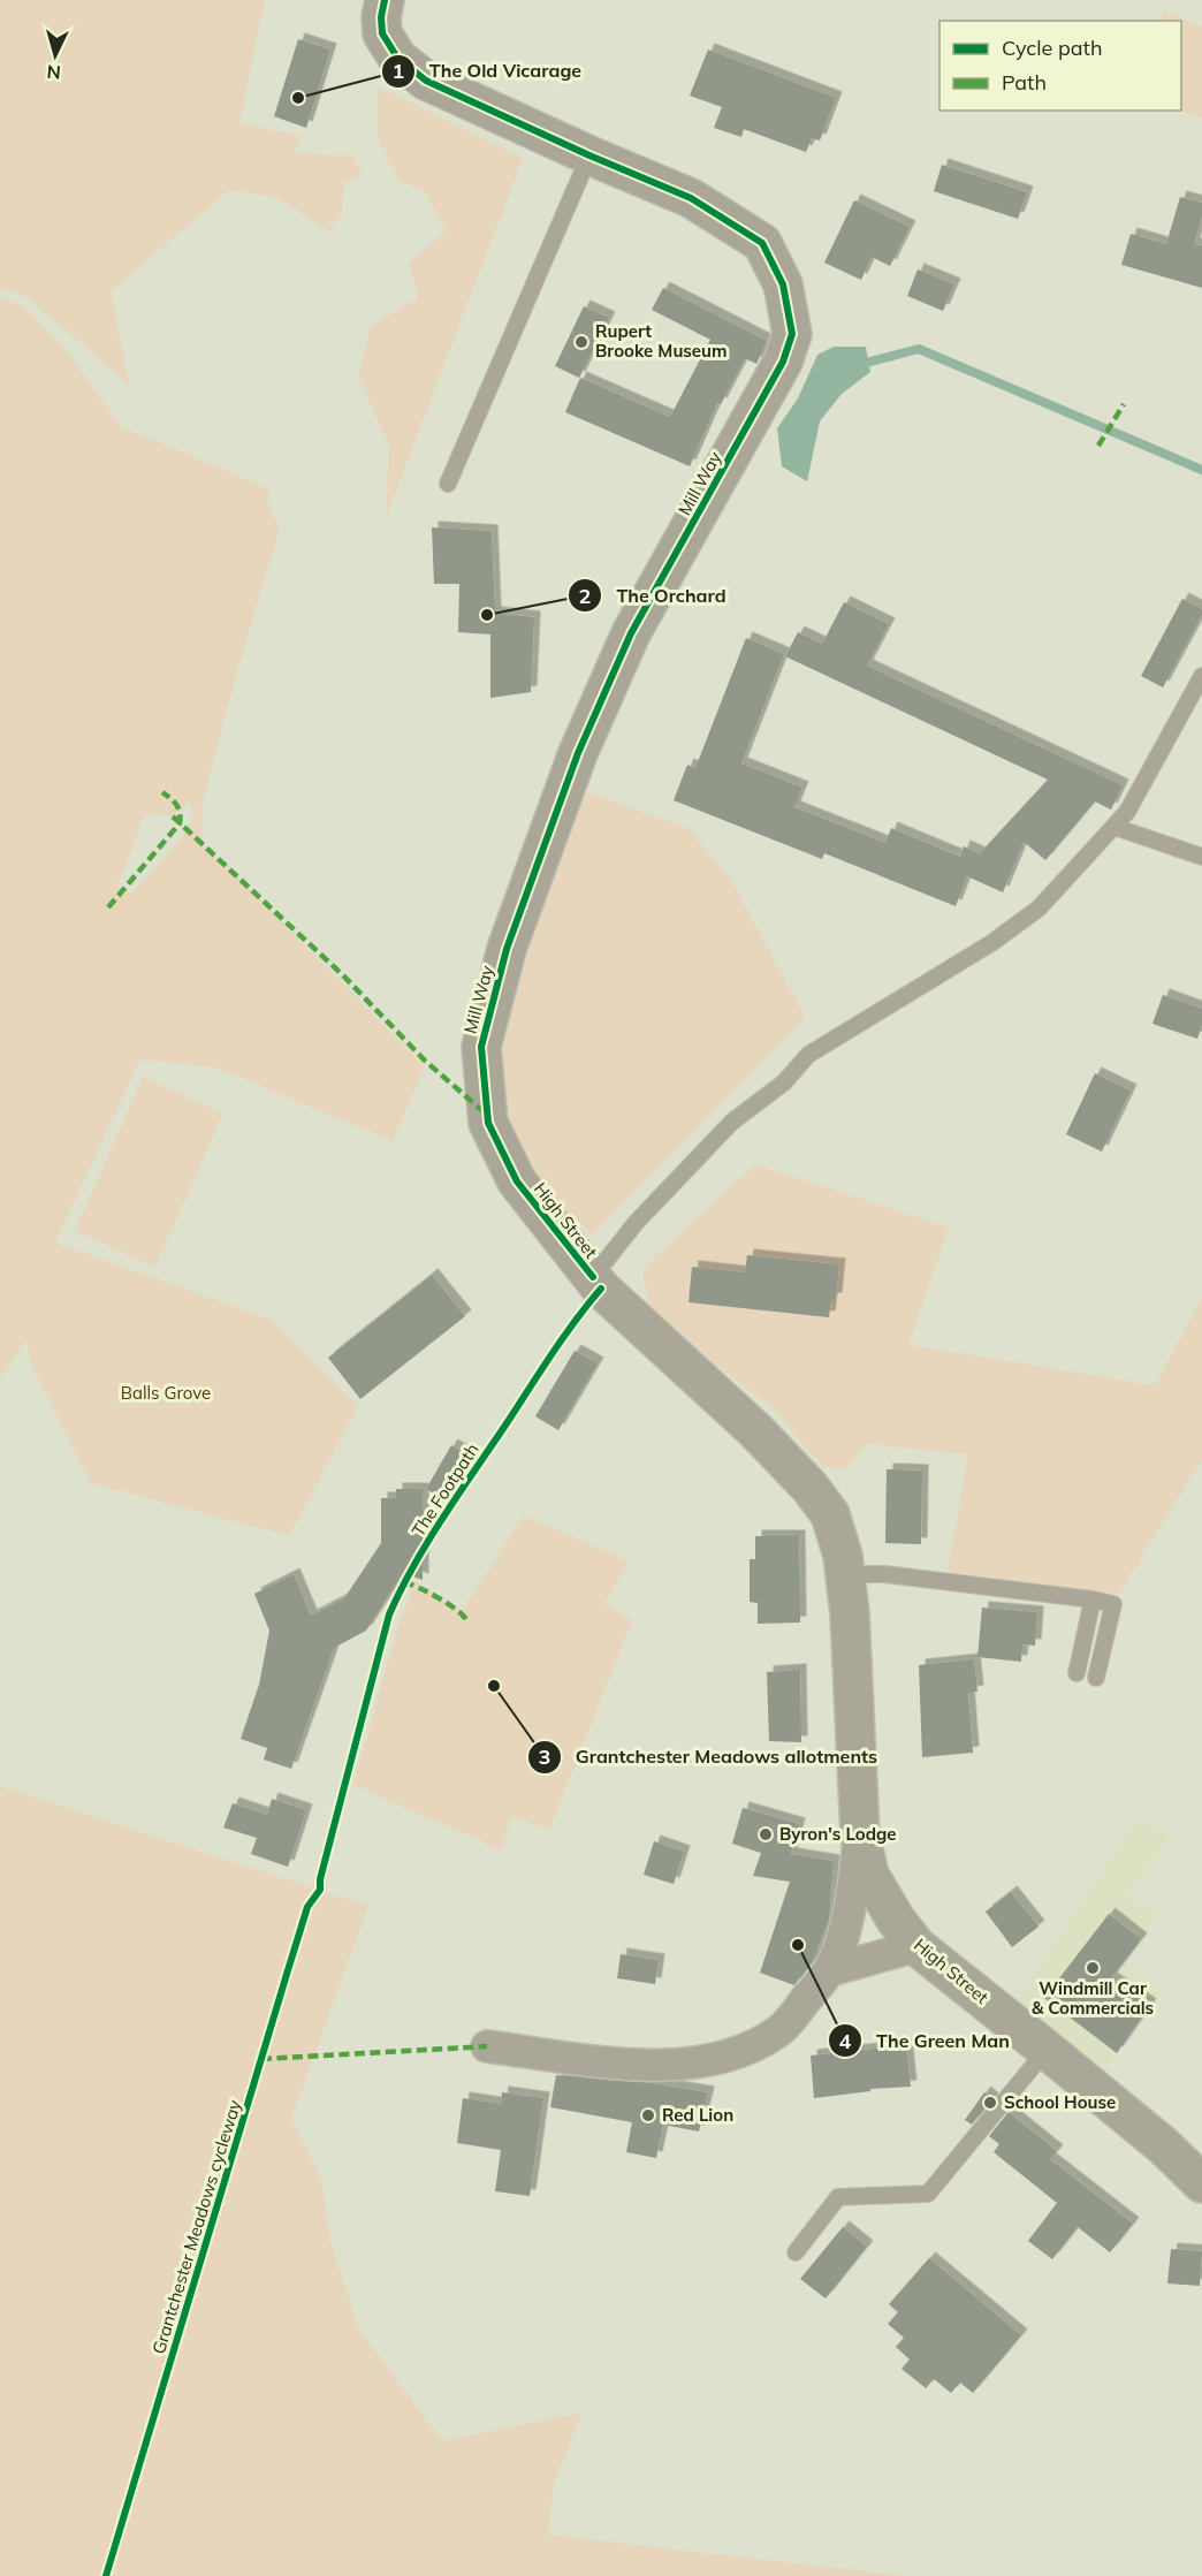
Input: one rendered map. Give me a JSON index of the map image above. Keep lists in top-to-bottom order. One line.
{"streets":{"street":["Mill Way","High Street"],"cycle path":["The Footpath"]},"crossings":[["Mill Way","High Street"]],"parks":["Balls Grove"],"places":["The Old Vicarage","Rupert Brooke Museum","The Orchard","Grantchester Meadows allotments","Byron's Lodge","The Green Man","Windmill Car & Commercials","School House","Red Lion"],"legend":["Cycle path","Path"],"north":"bottom"}
